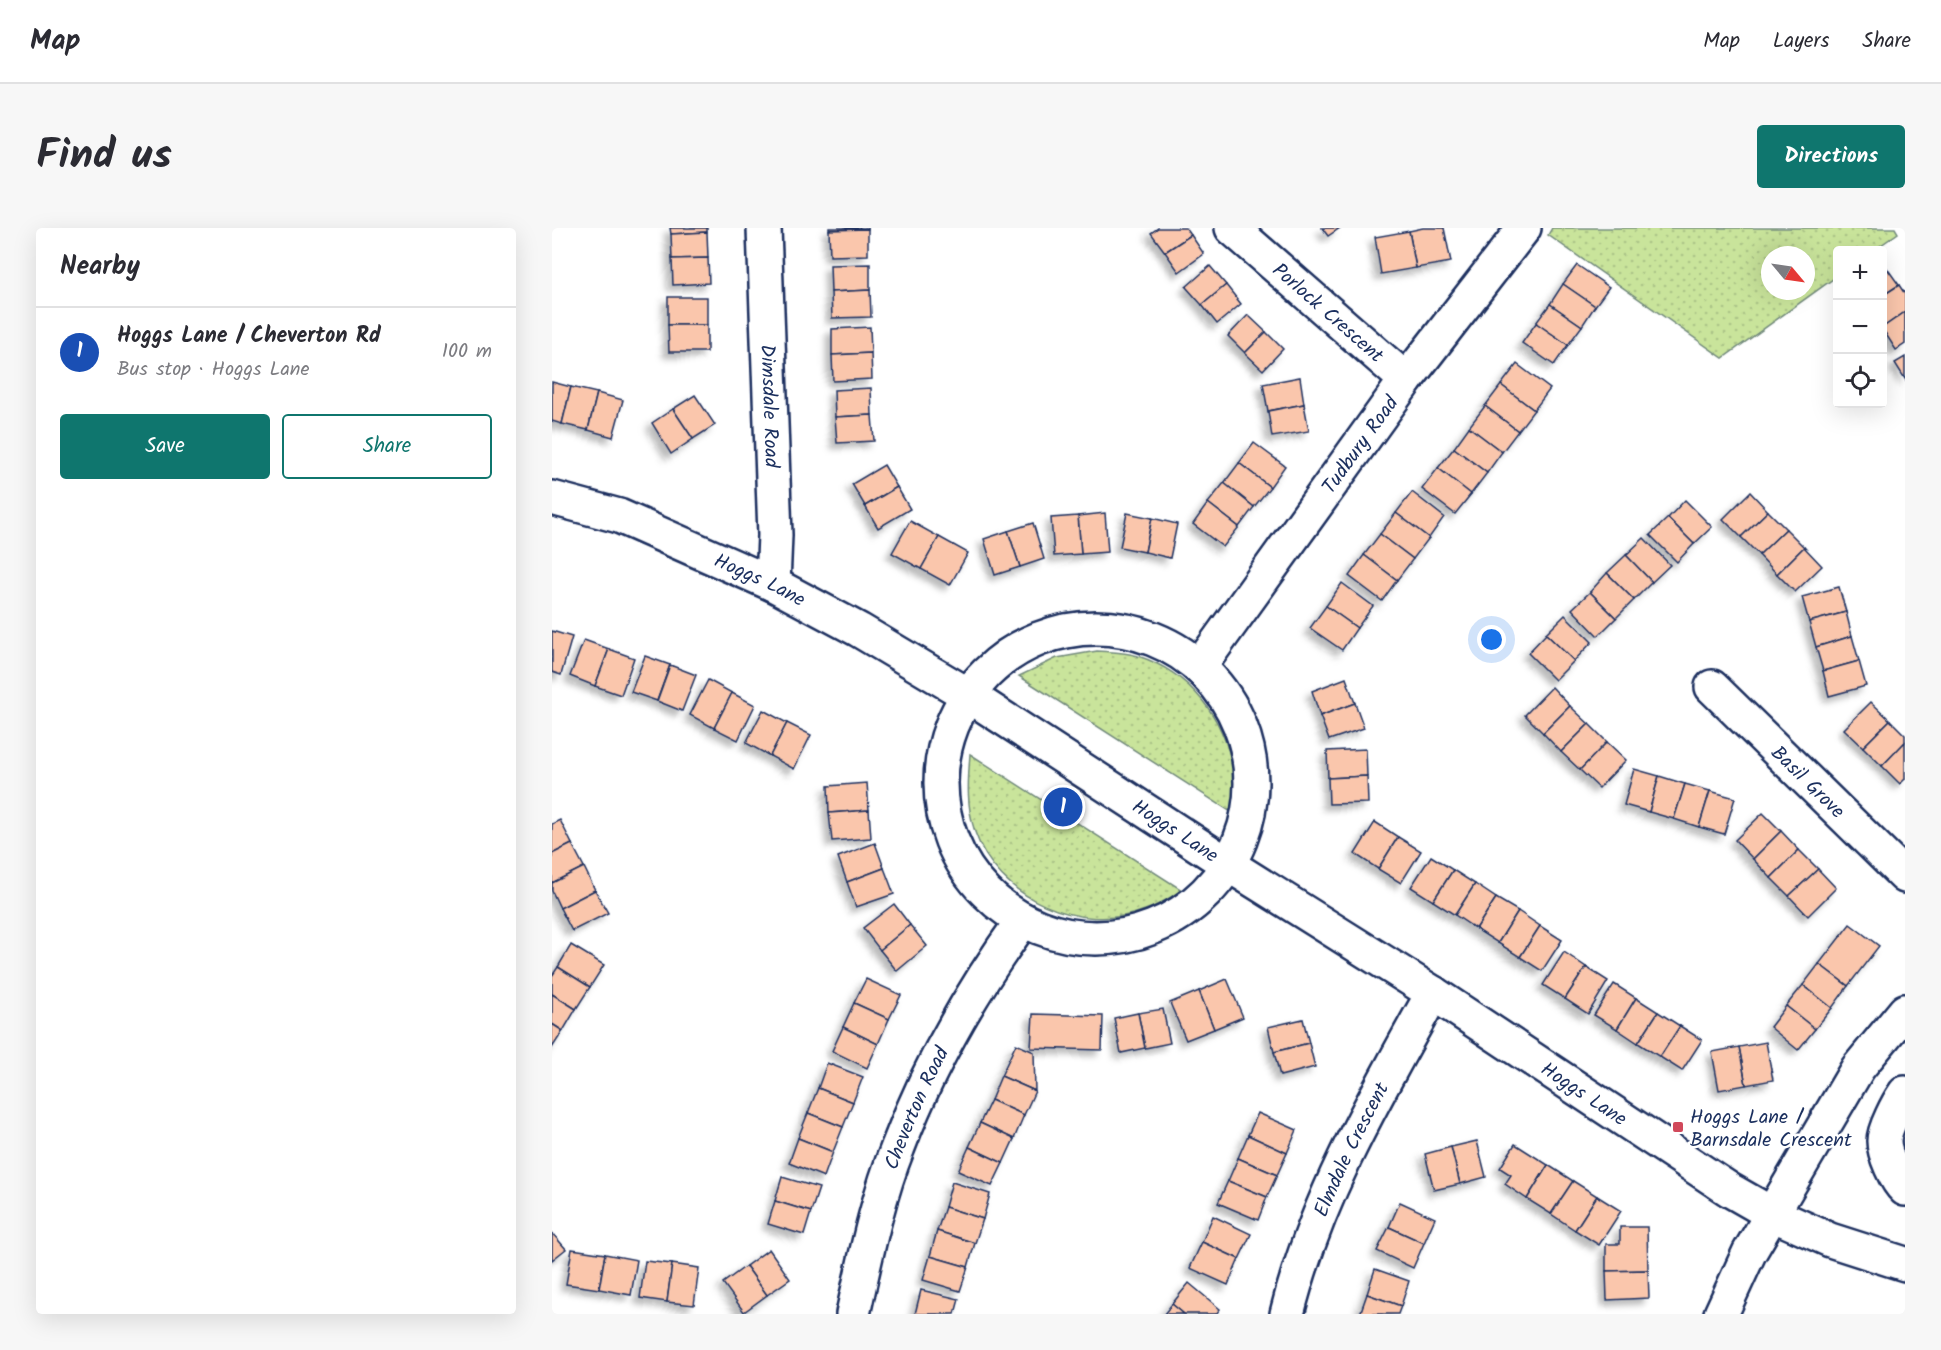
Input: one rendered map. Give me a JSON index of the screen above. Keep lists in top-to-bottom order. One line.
{"streets":{"street":["Porlock Crescent","Dimsdale Road","Tudbury Road","Hoggs Lane","Basil Grove","Cheverton Road","Elmdale Crescent"]},"crossings":[["Porlock Crescent","Tudbury Road"],["Dimsdale Road","Hoggs Lane"],["Hoggs Lane","Elmdale Crescent"]],"places":{"transit":["Hoggs Lane / Barnsdale Crescent"]},"north":"bottom right","page":{"header":"Map","nav":["Map","Layers","Share"],"title":"Find us","buttons":["Directions",["Save","Share"]],"heading":"Nearby","map_buttons":["+","−"],"list":[{"mark":"1","name":"Hoggs Lane / Cheverton Rd","note":"Bus stop · Hoggs Lane","value":"100 m"}],"pins":"1"}}
